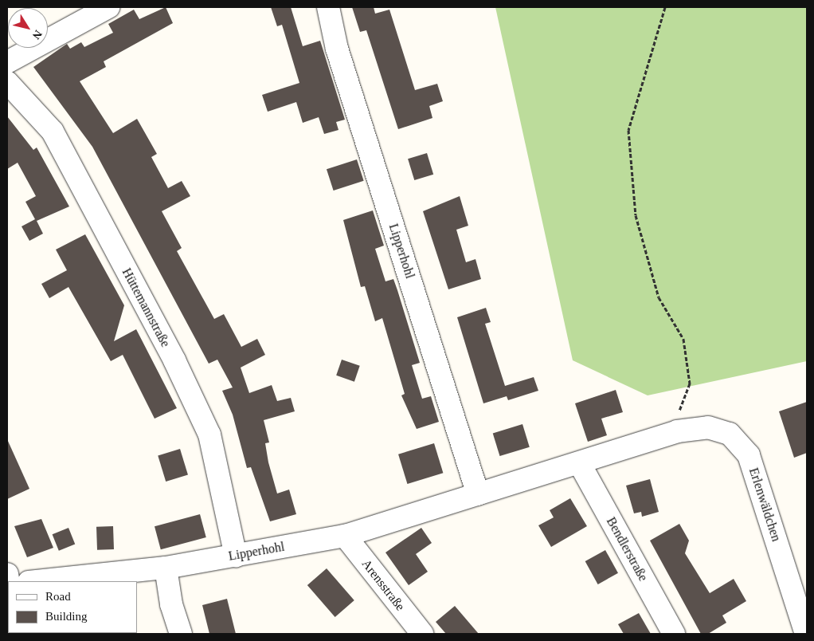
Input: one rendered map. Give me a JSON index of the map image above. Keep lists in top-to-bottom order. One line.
{"streets":{"street":["Lipperhohl","Hüttemannstraße","Erlenwäldchen","Bendlerstraße","Arensstraße"]},"crossings":[["Lipperhohl","Hüttemannstraße"],["Lipperhohl","Erlenwäldchen"],["Lipperhohl","Bendlerstraße"],["Lipperhohl","Arensstraße"]],"legend":["Road","Building"],"north":"bottom right"}
